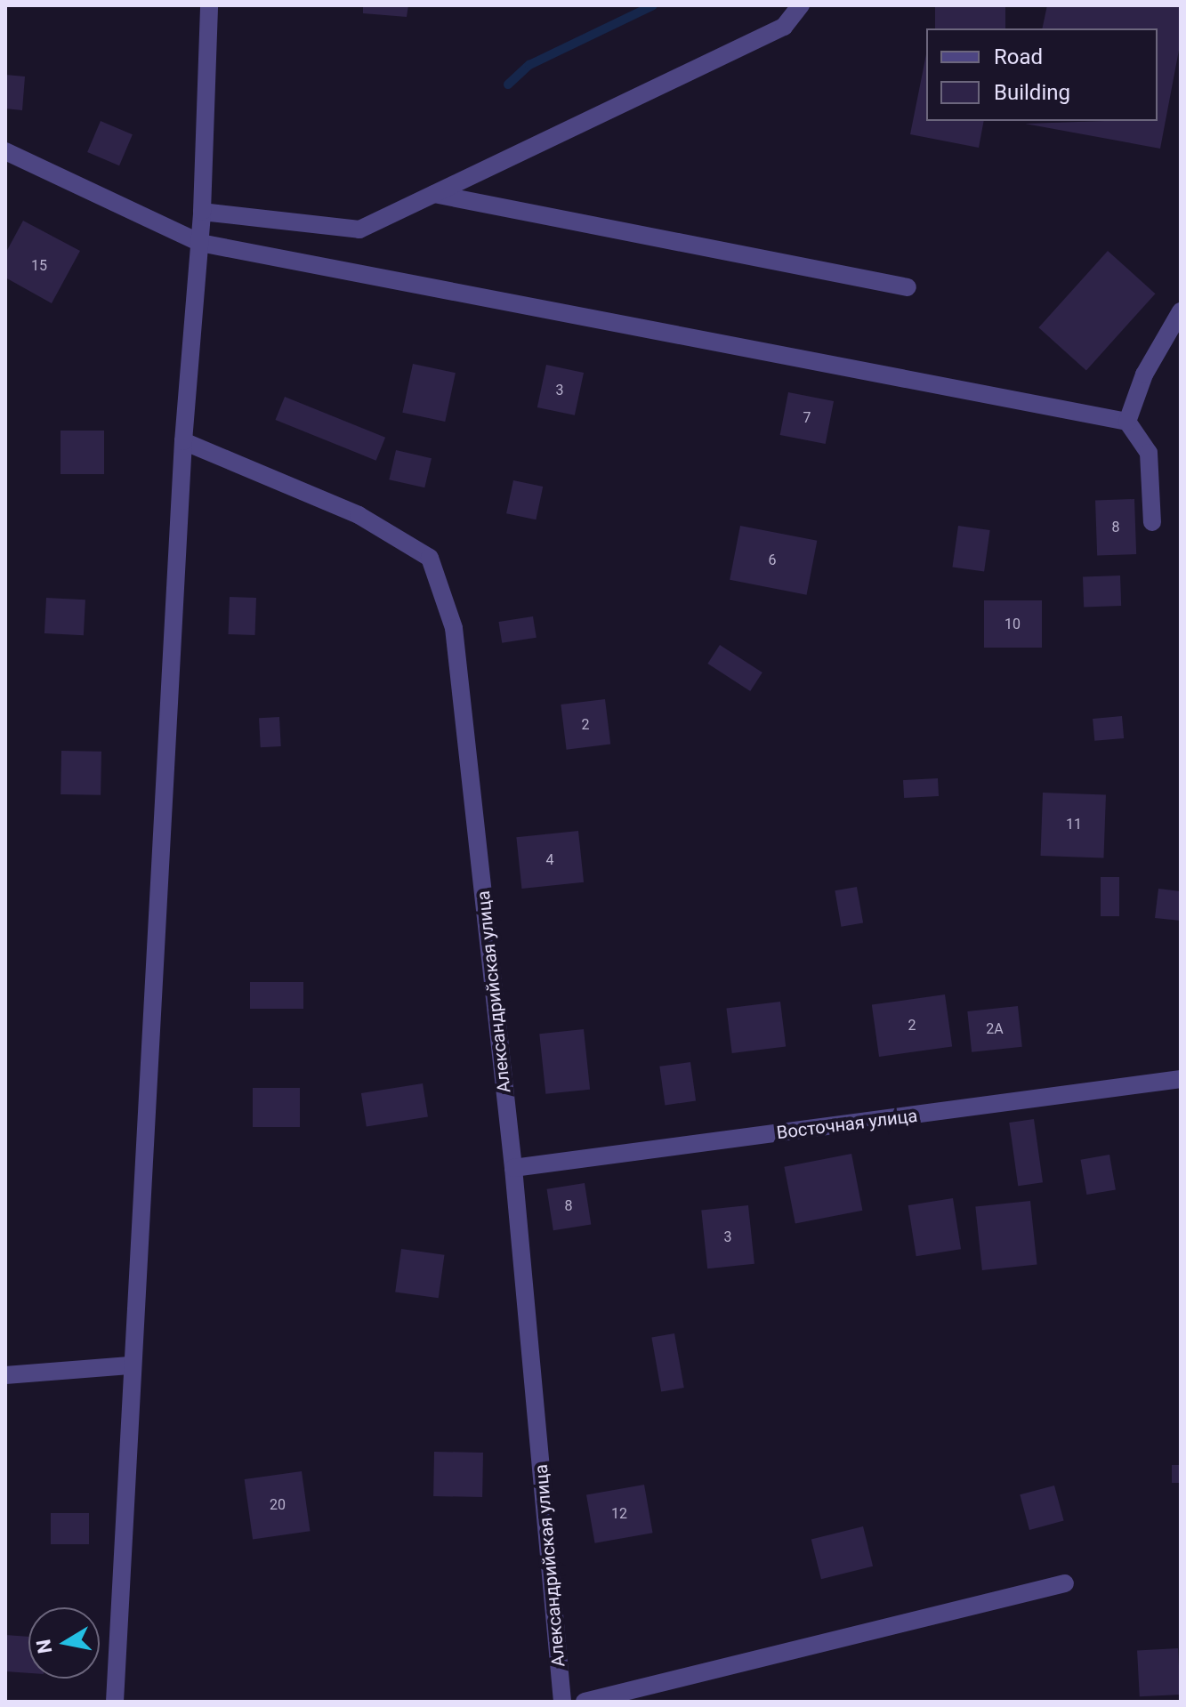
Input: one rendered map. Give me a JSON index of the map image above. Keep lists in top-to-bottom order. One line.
{"streets":{"street":["Александрийская улица","Восточная улица"]},"crossings":[["Александрийская улица","Восточная улица"]],"house_numbers":["15","3","7","8","6","10","2","11","4","2","2А","8","3","20","12"],"legend":["Road","Building"],"north":"left"}
